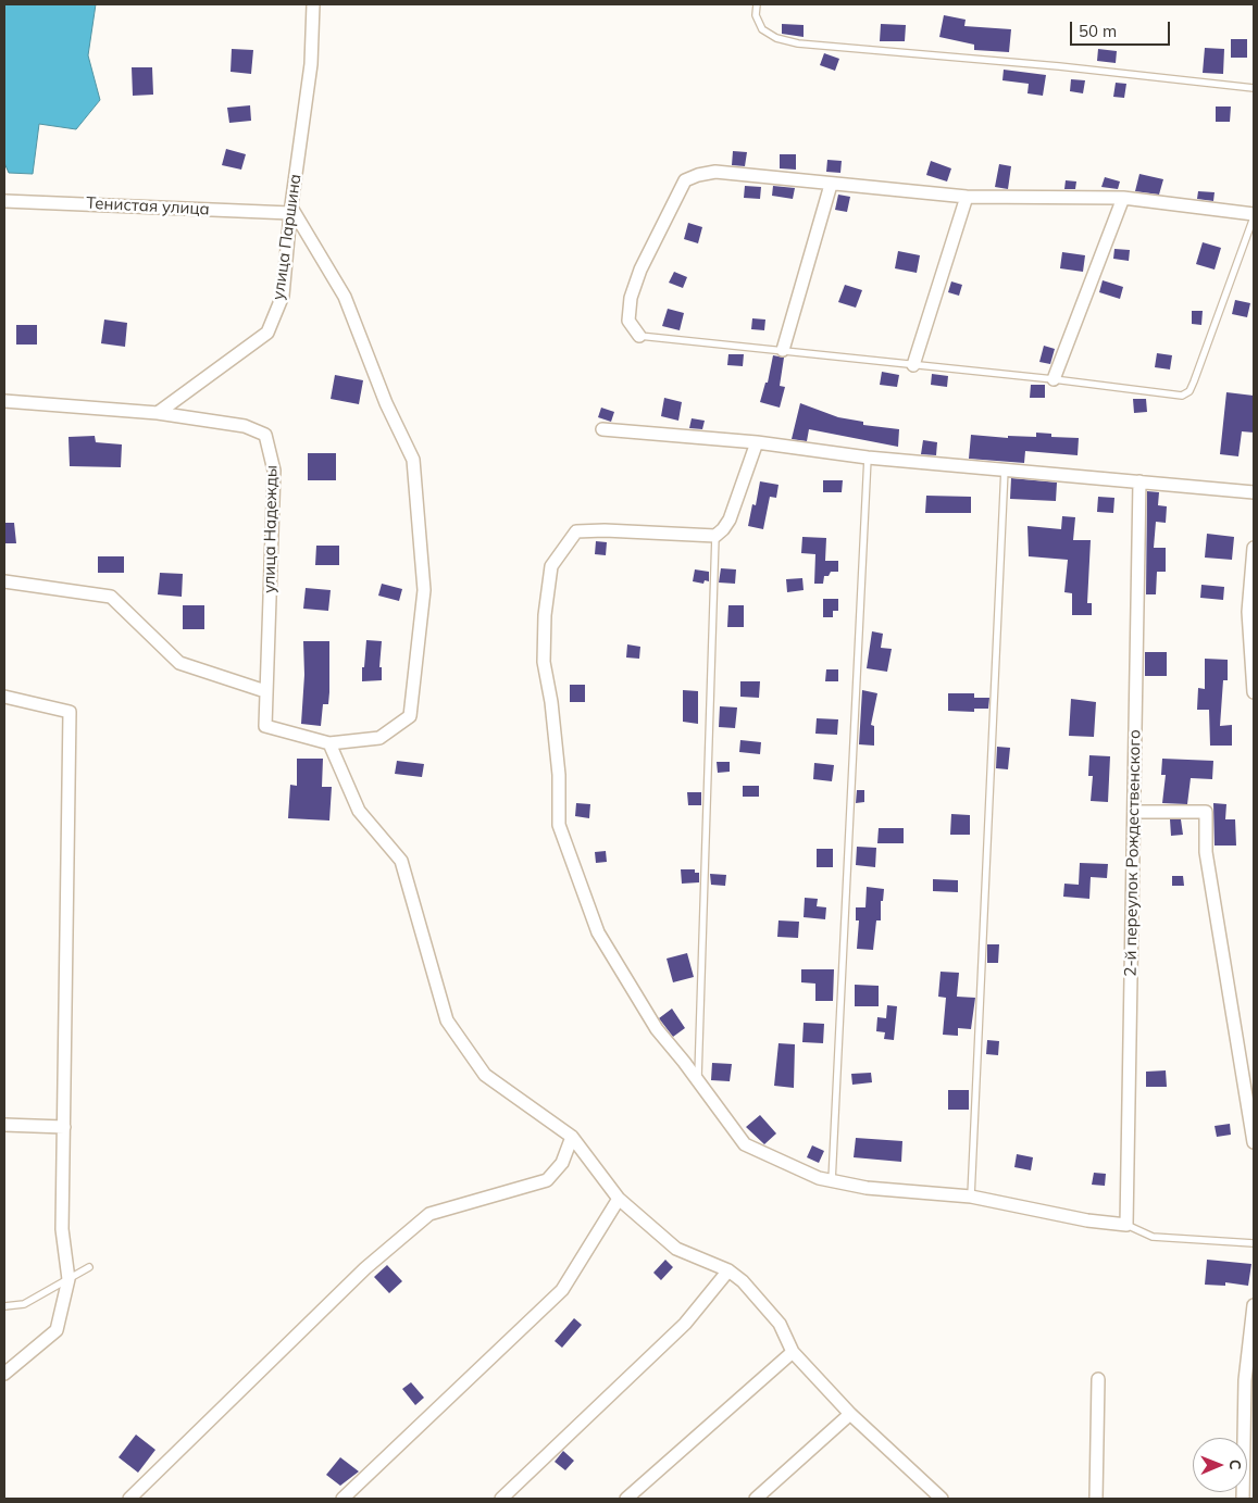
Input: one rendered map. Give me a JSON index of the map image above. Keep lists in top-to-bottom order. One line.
{"streets":{"street":["Тенистая улица","улица Паршина","улица Надежды","2-й переулок Рождественского"]},"crossings":[["Тенистая улица","улица Паршина"],["улица Паршина","улица Надежды"]],"scale_bar":"50 m","north":"right"}
